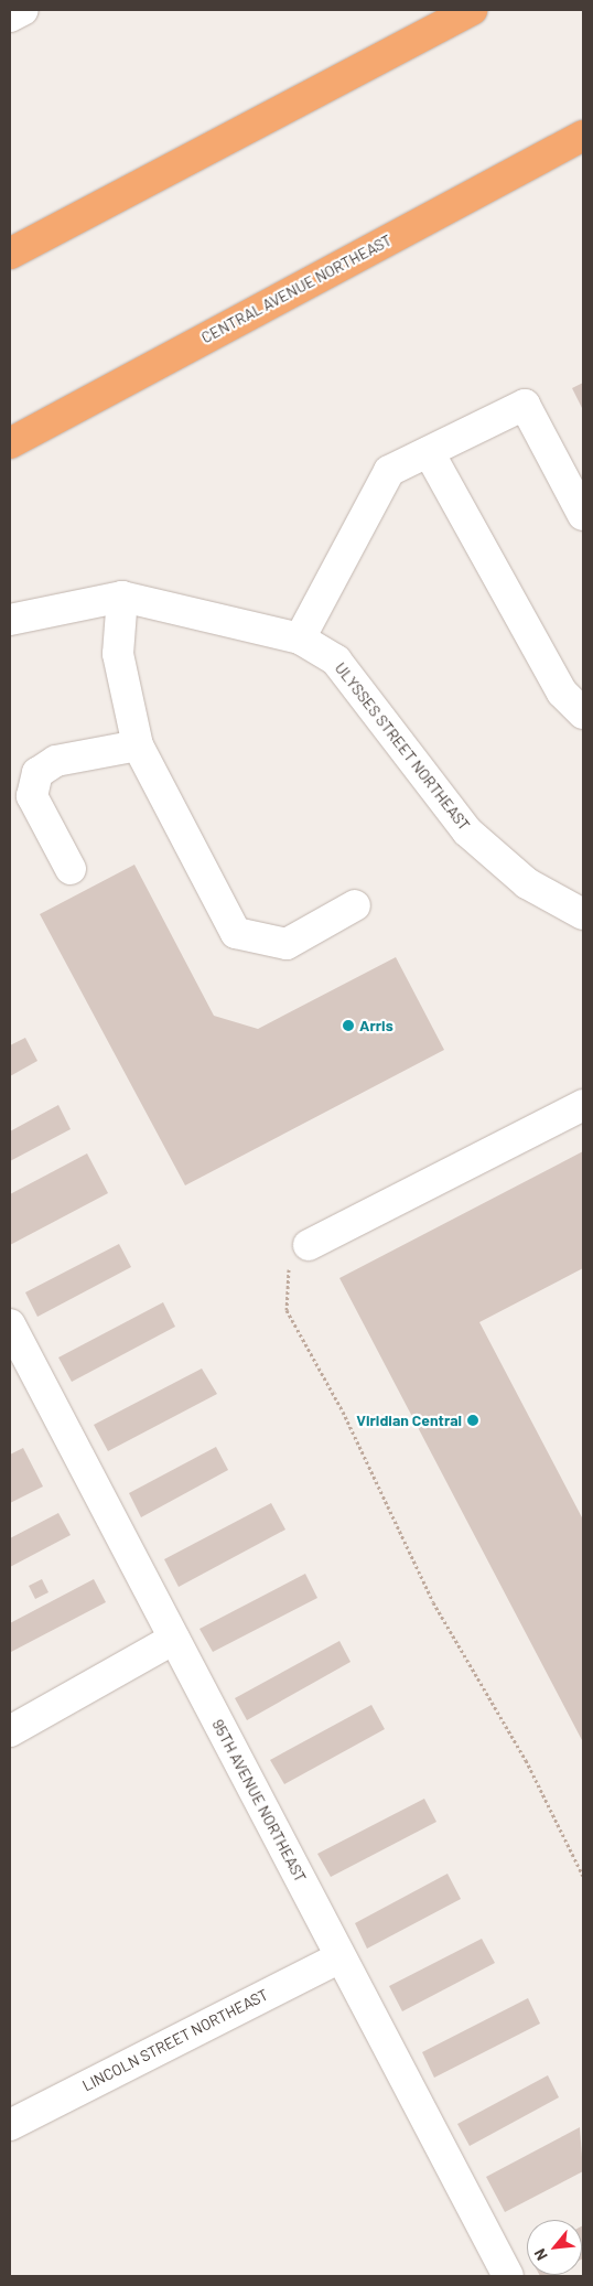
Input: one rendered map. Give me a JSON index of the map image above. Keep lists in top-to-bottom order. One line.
{"streets":{"highway":["CENTRAL AVENUE NORTHEAST"],"street":["ULYSSES STREET NORTHEAST","95TH AVENUE NORTHEAST","LINCOLN STREET NORTHEAST"]},"crossings":[["95TH AVENUE NORTHEAST","LINCOLN STREET NORTHEAST"]],"places":["Arris","Viridian Central"],"north":"bottom left"}
